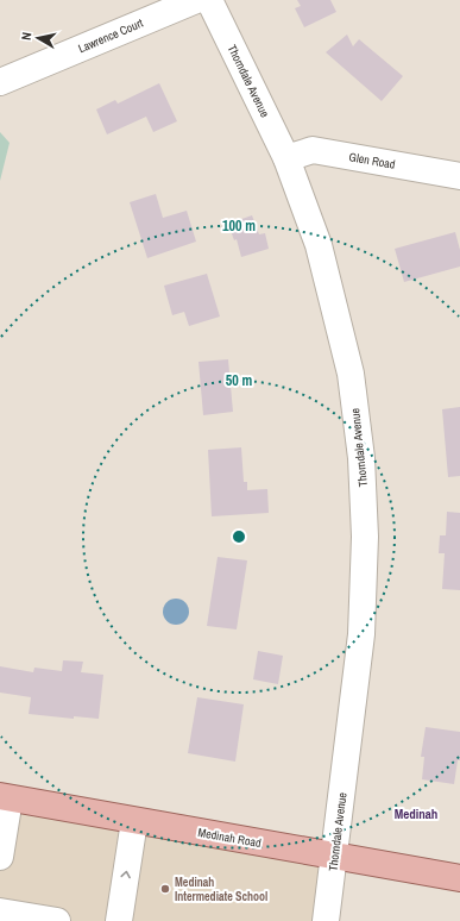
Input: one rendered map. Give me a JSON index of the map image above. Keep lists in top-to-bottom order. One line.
{"streets":{"main road":["Medinah Road"],"street":["Lawrence Court","Thorndale Avenue","Glen Road"]},"crossings":[["Thorndale Avenue","Glen Road"],["Thorndale Avenue","Medinah Road"]],"districts":["Medinah"],"places":["Medinah Intermediate School"],"north":"left","rings":["100 m","50 m"]}
